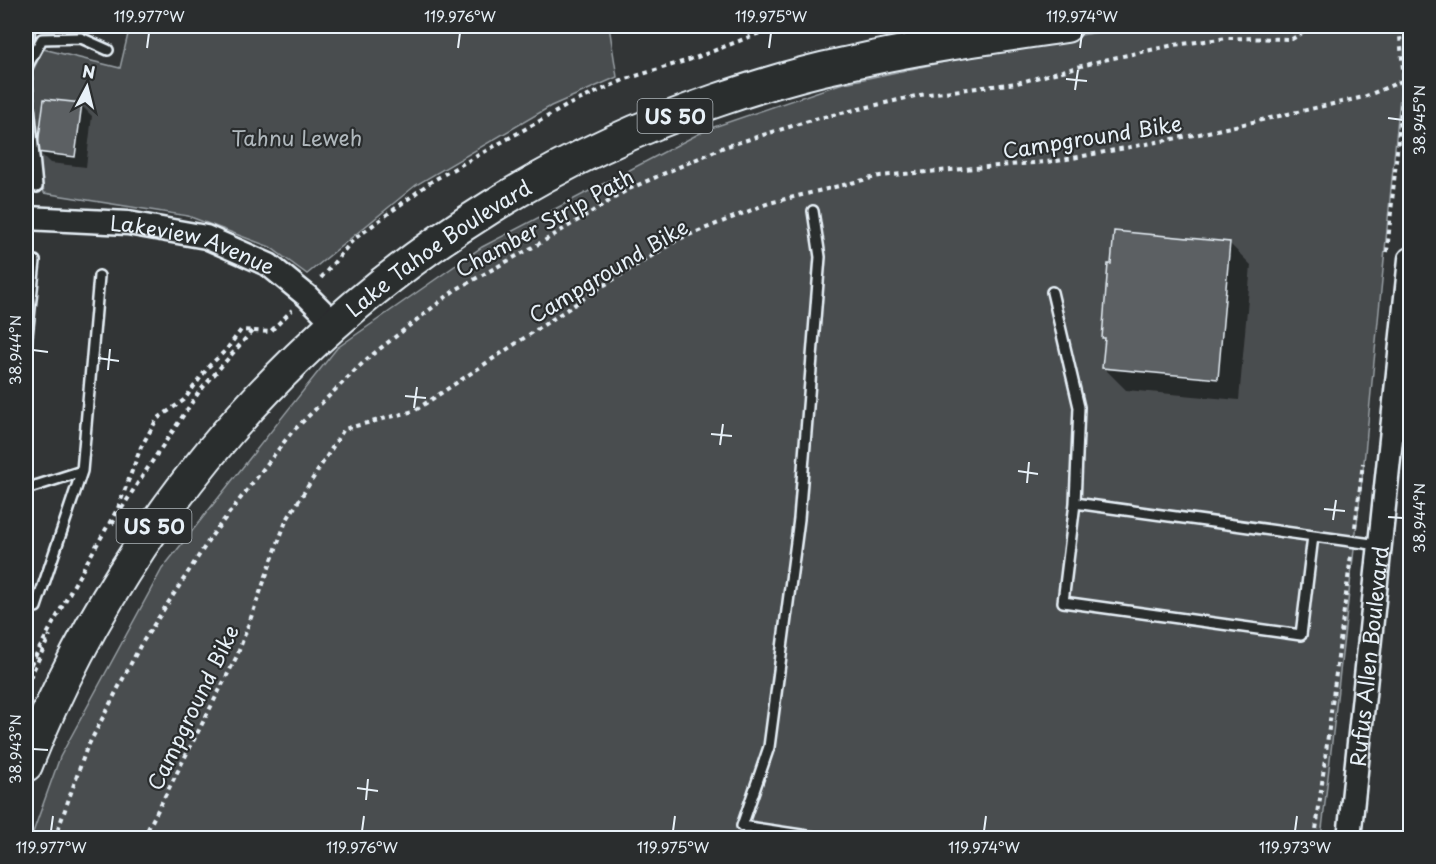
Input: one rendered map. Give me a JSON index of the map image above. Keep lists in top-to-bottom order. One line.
{"streets":{"highway":["US 50","Lake Tahoe Boulevard"],"street":["Lakeview Avenue","Rufus Allen Boulevard"],"path":["Campground Bike","Chamber Strip Path"]},"crossings":[["Lakeview Avenue","Lake Tahoe Boulevard"]],"parks":["Tahnu Leweh"],"north":"top","coordinates":["119.977°W","119.976°W","119.975°W","119.974°W","38.945°N","38.944°N","38.943°N","119.973°W"]}
